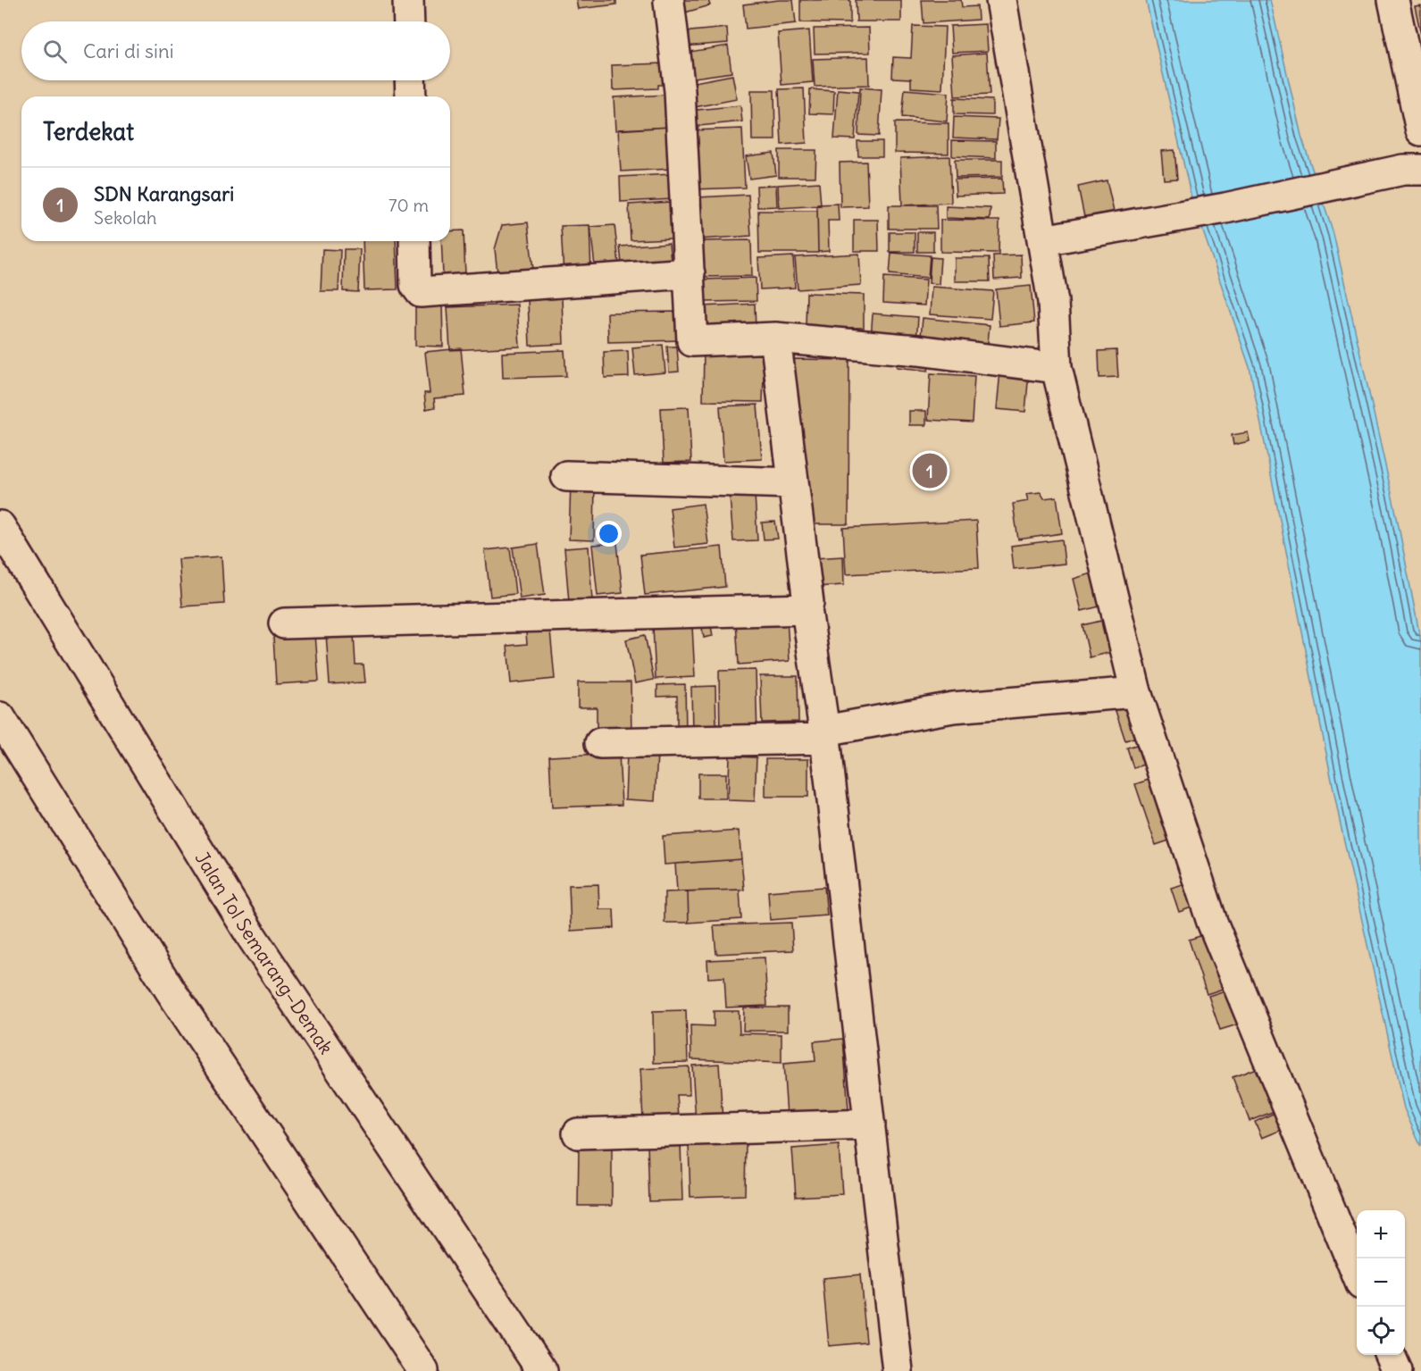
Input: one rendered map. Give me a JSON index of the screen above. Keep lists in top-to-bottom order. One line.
{"streets":{"main road":["Jalan Tol Semarang–Demak"]},"page":{"search":"Cari di sini","heading":"Terdekat","list":[{"mark":"1","name":"SDN Karangsari","note":"Sekolah","value":"70 m"}],"pins":"1","map_buttons":["+","−"]}}
